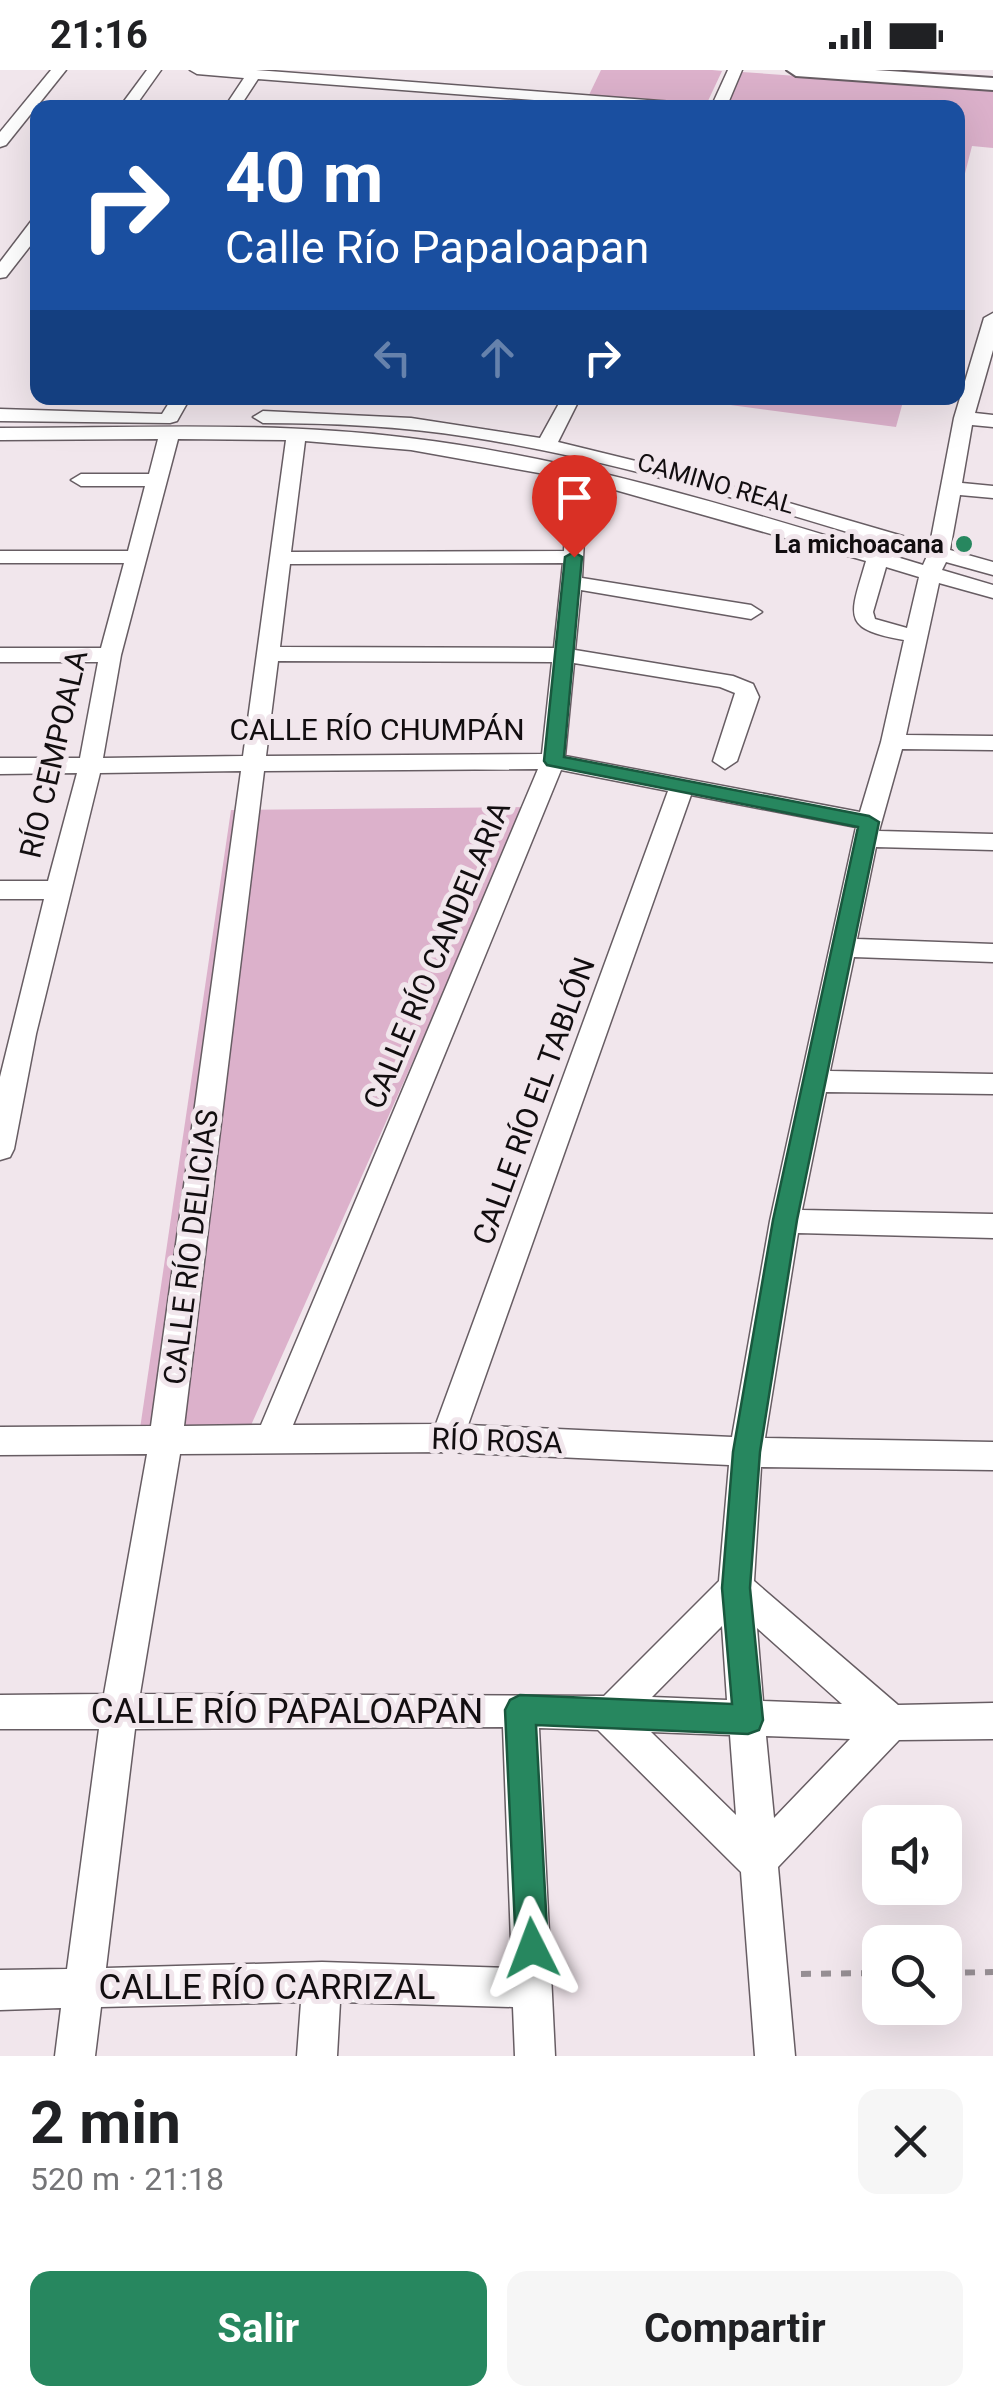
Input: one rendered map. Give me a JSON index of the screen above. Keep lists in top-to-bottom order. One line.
{"streets":{"street":["CAMINO REAL","CALLE RÍO CHUMPÁN","RÍO CEMPOALA","CALLE RÍO CANDELARIA","CALLE RÍO EL TABLÓN","CALLE RÍO DELICIAS","RÍO ROSA","CALLE RÍO PAPALOAPAN","CALLE RÍO CARRIZAL"]},"crossings":[["CAMINO REAL","RÍO CEMPOALA"],["CAMINO REAL","CALLE RÍO CANDELARIA"],["CAMINO REAL","CALLE RÍO DELICIAS"],["CALLE RÍO CHUMPÁN","RÍO CEMPOALA"],["CALLE RÍO CHUMPÁN","CALLE RÍO CANDELARIA"],["CALLE RÍO CHUMPÁN","CALLE RÍO EL TABLÓN"],["CALLE RÍO CHUMPÁN","CALLE RÍO DELICIAS"],["CALLE RÍO CANDELARIA","RÍO ROSA"],["CALLE RÍO EL TABLÓN","RÍO ROSA"],["CALLE RÍO DELICIAS","RÍO ROSA"],["CALLE RÍO DELICIAS","CALLE RÍO PAPALOAPAN"],["CALLE RÍO DELICIAS","CALLE RÍO CARRIZAL"]],"places":["La michoacana"],"page":{"status":"21:16","turn":["40 m","Calle Río Papaloapan"],"heading":["2 min","520 m · 21:18"],"buttons":["Salir","Compartir"]}}
